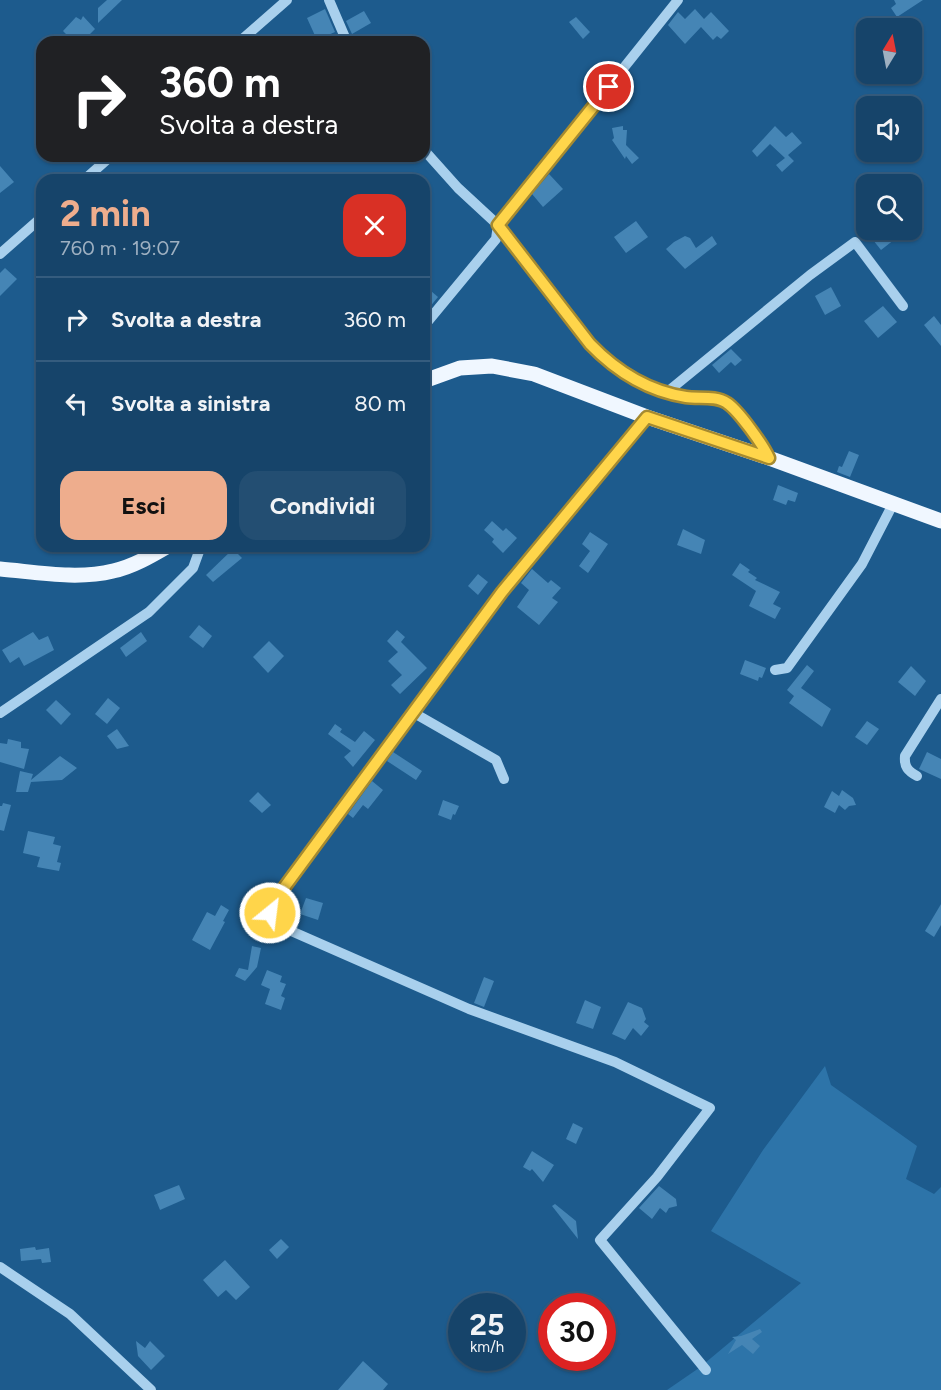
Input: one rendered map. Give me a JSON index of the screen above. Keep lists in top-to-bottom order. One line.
{"north":"top","page":{"turn":["360 m","Svolta a destra"],"heading":["2 min","760 m · 19:07"],"list":[{"name":"Svolta a destra","value":"360 m"},{"name":"Svolta a sinistra","value":"80 m"}],"buttons":["Esci","Condividi"],"speed":"25 km/h","limit":"30"}}
